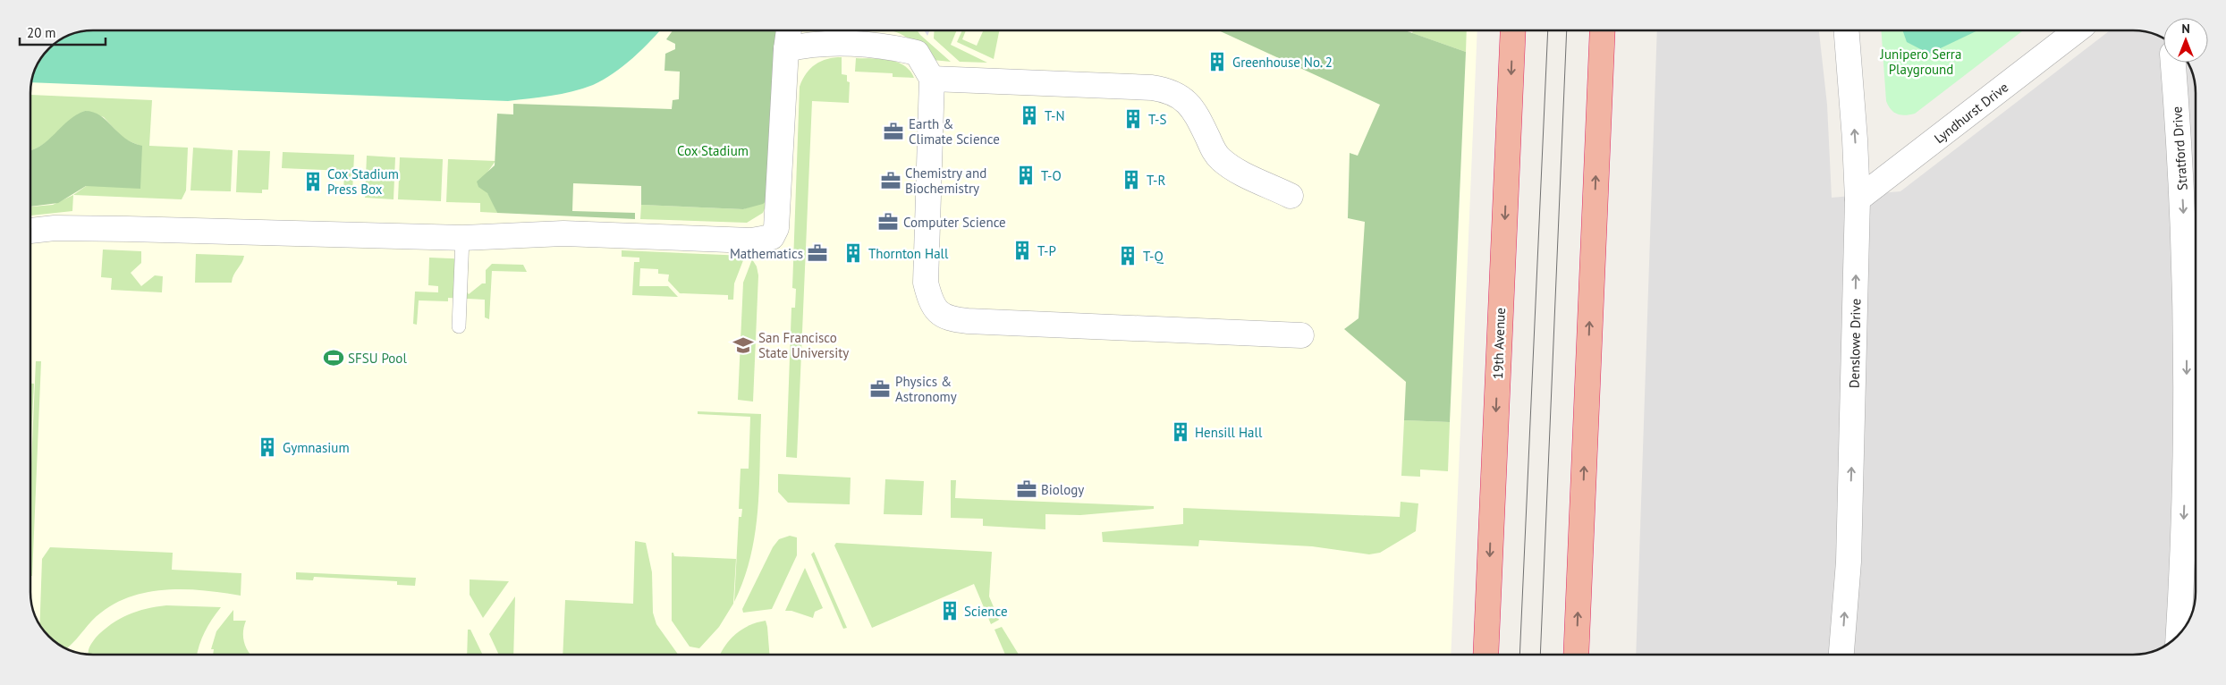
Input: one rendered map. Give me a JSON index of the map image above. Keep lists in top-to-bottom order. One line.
{"streets":{"highway":["19th Avenue"],"street":["Lyndhurst Drive","Stratford Drive","Denslowe Drive"]},"crossings":[["Lyndhurst Drive","Denslowe Drive"]],"one_way":["Stratford Drive","Denslowe Drive"],"parks":["Junipero Serra Playground","Cox Stadium"],"places":{"building":["Greenhouse No. 2","T-N","T-S","T-O","T-R","Cox Stadium Press Box","T-P","Thornton Hall","T-Q","Hensill Hall","Gymnasium","Science"],"office":["Earth & Climate Science","Chemistry and Biochemistry","Computer Science","Mathematics","Physics & Astronomy","Biology"],"school or university":["San Francisco State University"],"sports":["SFSU Pool"]},"scale_bar":"20 m","north":"top"}
